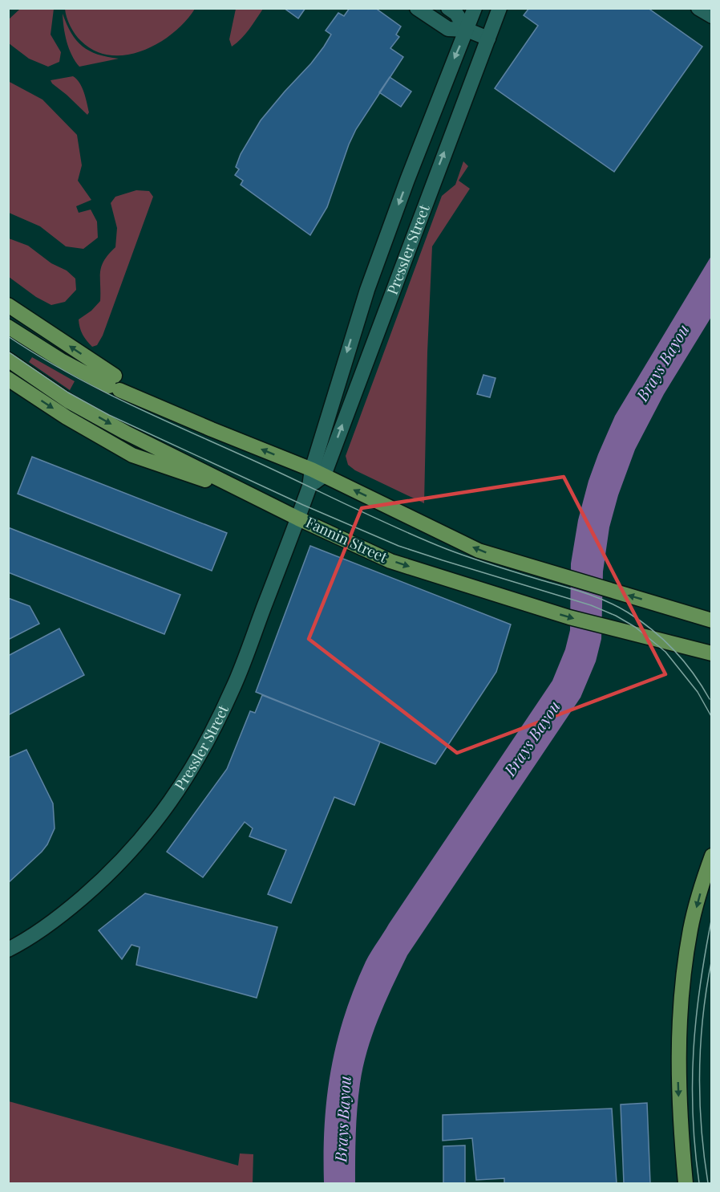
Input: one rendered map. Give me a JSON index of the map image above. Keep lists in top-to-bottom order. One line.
{"streets":{"main road":["Fannin Street"],"street":["Pressler Street"]},"crossings":[["Pressler Street","Fannin Street"]],"water":["Brays Bayou"]}
